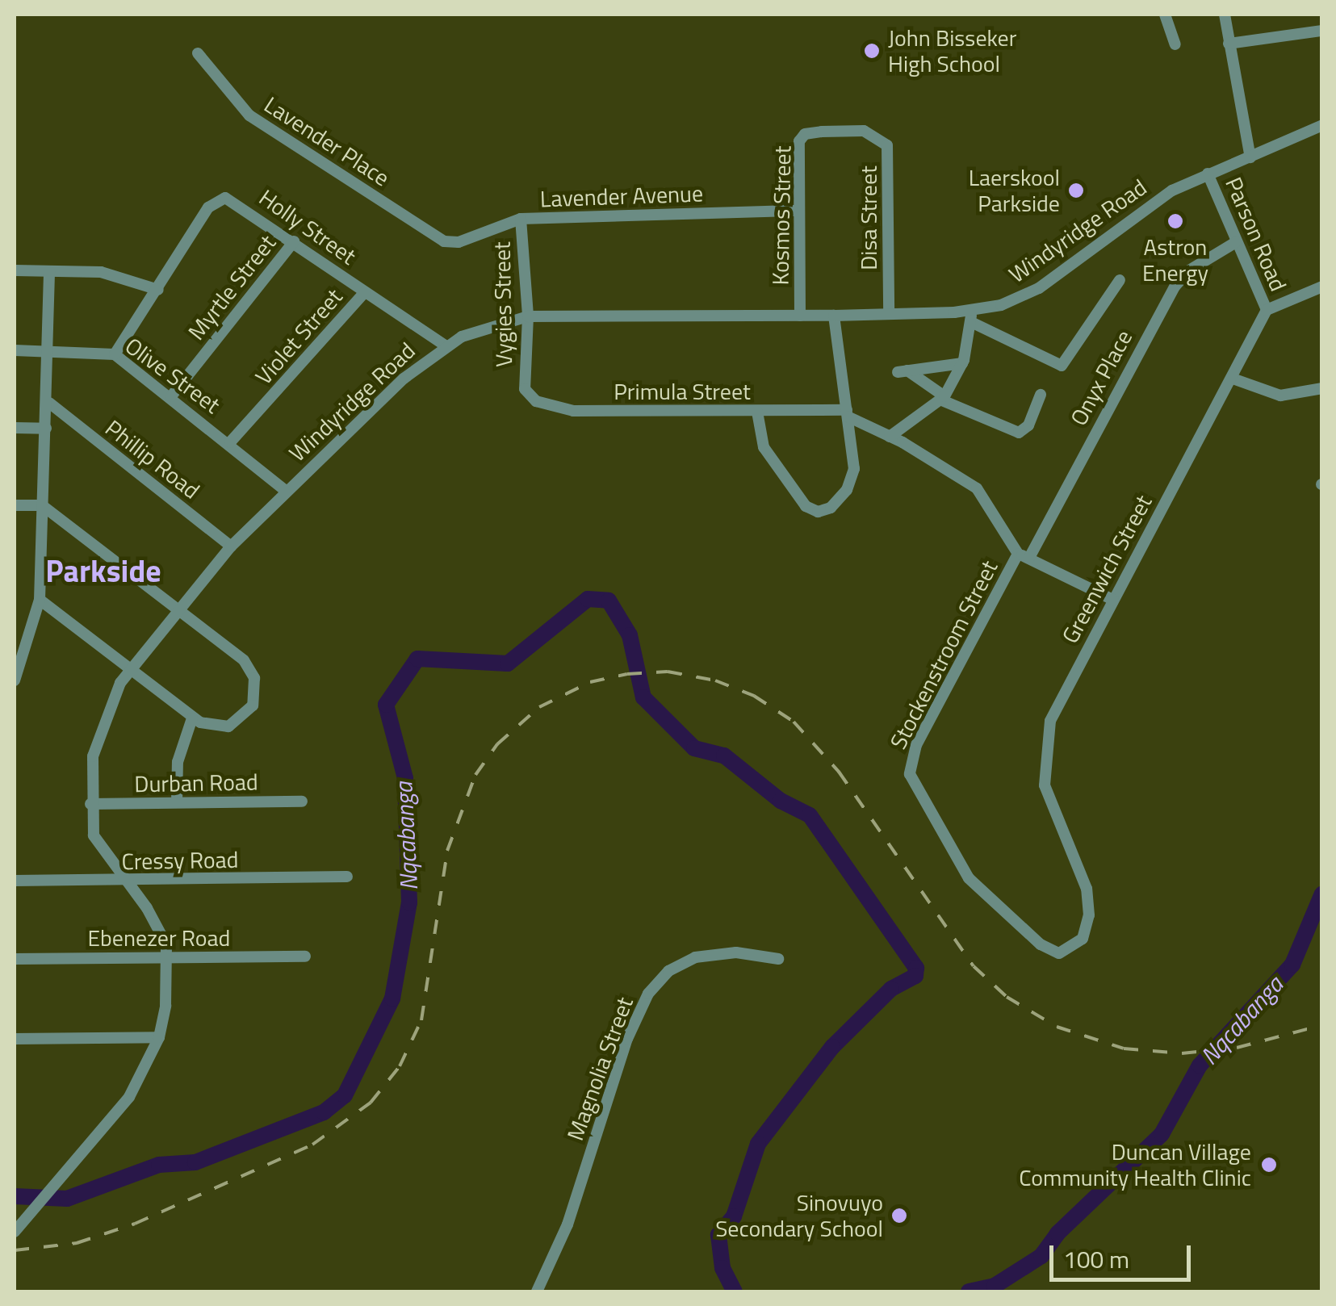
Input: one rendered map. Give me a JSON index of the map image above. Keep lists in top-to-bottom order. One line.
{"streets":{"street":["Lavender Place","Lavender Avenue","Kosmos Street","Disa Street","Holly Street","Windyridge Road","Parson Road","Myrtle Street","Vygies Street","Violet Street","Olive Street","Onyx Place","Primula Street","Phillip Road","Greenwich Street","Stockenstroom Street","Durban Road","Cressy Road","Ebenezer Road","Magnolia Street"]},"crossings":[["Lavender Place","Lavender Avenue"],["Lavender Avenue","Kosmos Street"],["Lavender Avenue","Vygies Street"],["Kosmos Street","Disa Street"],["Kosmos Street","Windyridge Road"],["Disa Street","Windyridge Road"],["Holly Street","Windyridge Road"],["Holly Street","Myrtle Street"],["Holly Street","Violet Street"],["Holly Street","Olive Street"],["Windyridge Road","Parson Road"],["Windyridge Road","Vygies Street"],["Windyridge Road","Olive Street"],["Windyridge Road","Phillip Road"],["Windyridge Road","Durban Road"],["Windyridge Road","Cressy Road"],["Windyridge Road","Ebenezer Road"],["Parson Road","Onyx Place"],["Parson Road","Greenwich Street"],["Myrtle Street","Olive Street"],["Vygies Street","Primula Street"],["Violet Street","Olive Street"],["Onyx Place","Stockenstroom Street"],["Greenwich Street","Stockenstroom Street"]],"districts":["Parkside"],"water":["Nqcabanga"],"places":["John Bisseker High School","Laerskool Parkside","Astron Energy","Duncan Village Community Health Clinic","Sinovuyo Secondary School"],"scale_bar":"100 m"}
